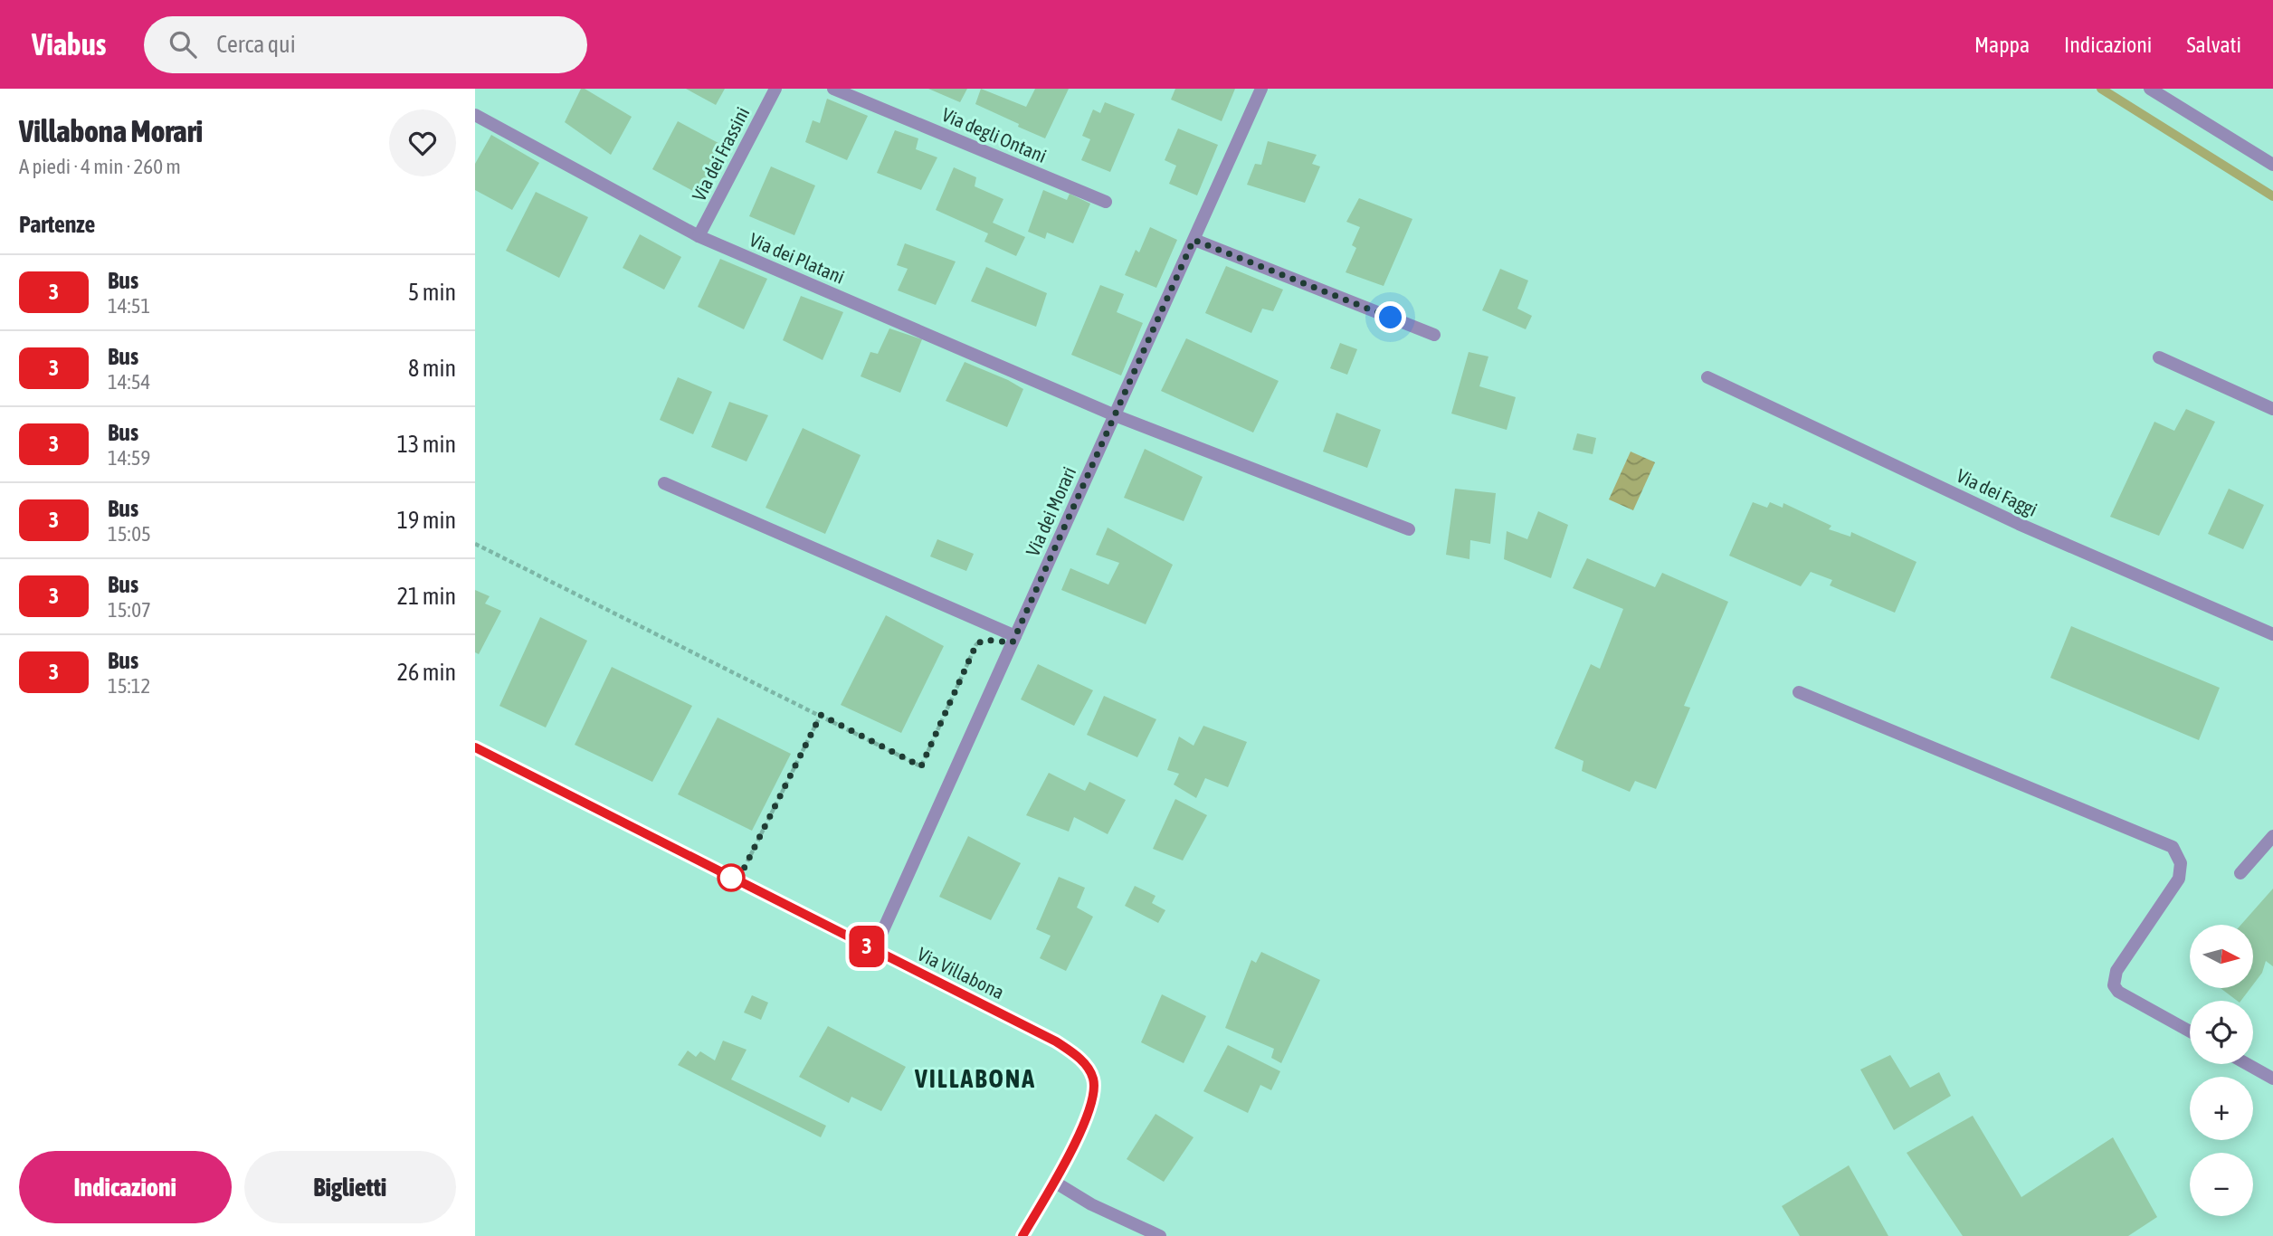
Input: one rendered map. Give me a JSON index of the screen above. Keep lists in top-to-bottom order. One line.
{"streets":{"street":["Via degli Ontani","Via dei Frassini","Via dei Platani","Via dei Faggi","Via dei Morari","Via Villabona"]},"crossings":[["Via dei Frassini","Via dei Platani"],["Via dei Platani","Via dei Morari"],["Via dei Morari","Via Villabona"]],"districts":["VILLABONA"],"lines":["bus line 3"],"north":"right","page":{"header":"Viabus","search":"Cerca qui","nav":["Mappa","Indicazioni","Salvati"],"heading":[["Villabona Morari","A piedi · 4 min · 260 m"],"Partenze"],"on_map":"3","list":[{"mark":"3","name":"Bus","note":"14:51","value":"5 min"},{"mark":"3","name":"Bus","note":"14:54","value":"8 min"},{"mark":"3","name":"Bus","note":"14:59","value":"13 min"},{"mark":"3","name":"Bus","note":"15:05","value":"19 min"},{"mark":"3","name":"Bus","note":"15:07","value":"21 min"},{"mark":"3","name":"Bus","note":"15:12","value":"26 min"}],"map_buttons":["+","−"],"buttons":["Indicazioni","Biglietti"]}}
